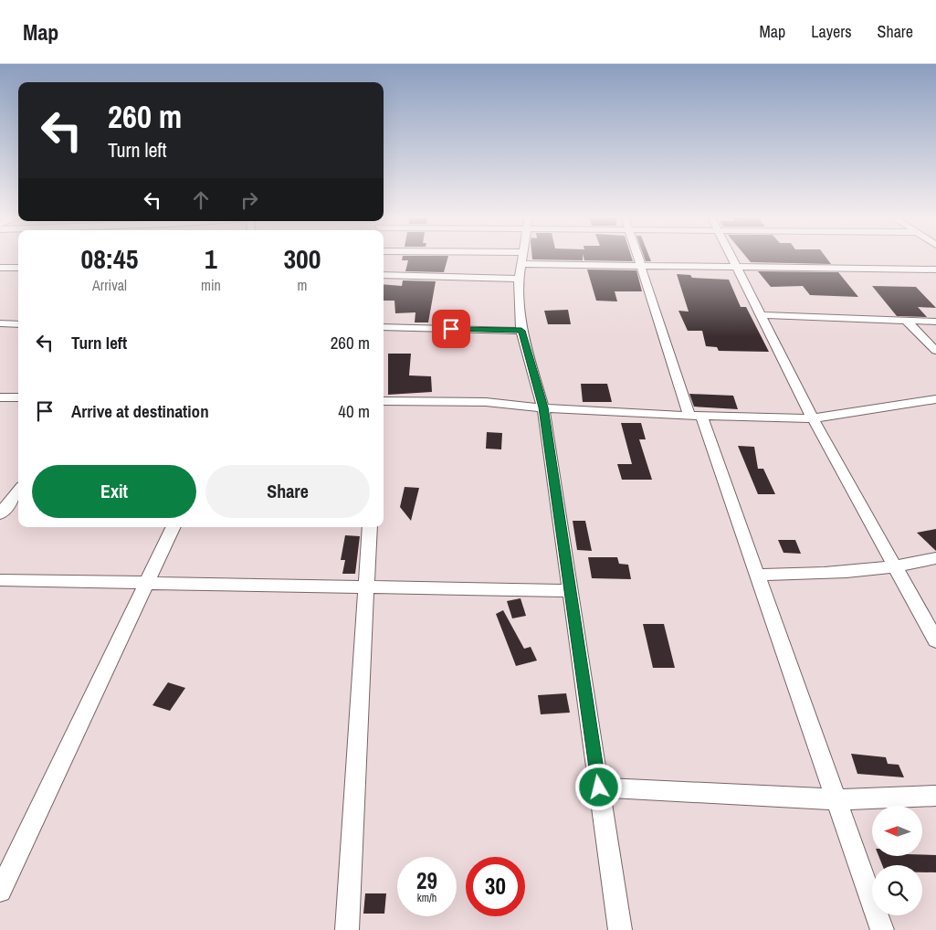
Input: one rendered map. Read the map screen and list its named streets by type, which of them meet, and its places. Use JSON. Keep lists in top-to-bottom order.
{
  "north": "left",
  "page": {
    "header": "Map",
    "nav": ["Map", "Layers", "Share"],
    "turn": ["260 m", "Turn left"],
    "eta": [
      "08:45",
      "Arrival",
      "1",
      "min",
      "300",
      "m"
    ],
    "list": [
      {
        "name": "Turn left",
        "value": "260 m"
      },
      {
        "name": "Arrive at destination",
        "value": "40 m"
      }
    ],
    "buttons": ["Exit", "Share"],
    "speed": "29 km/h",
    "limit": "30"
  }
}
